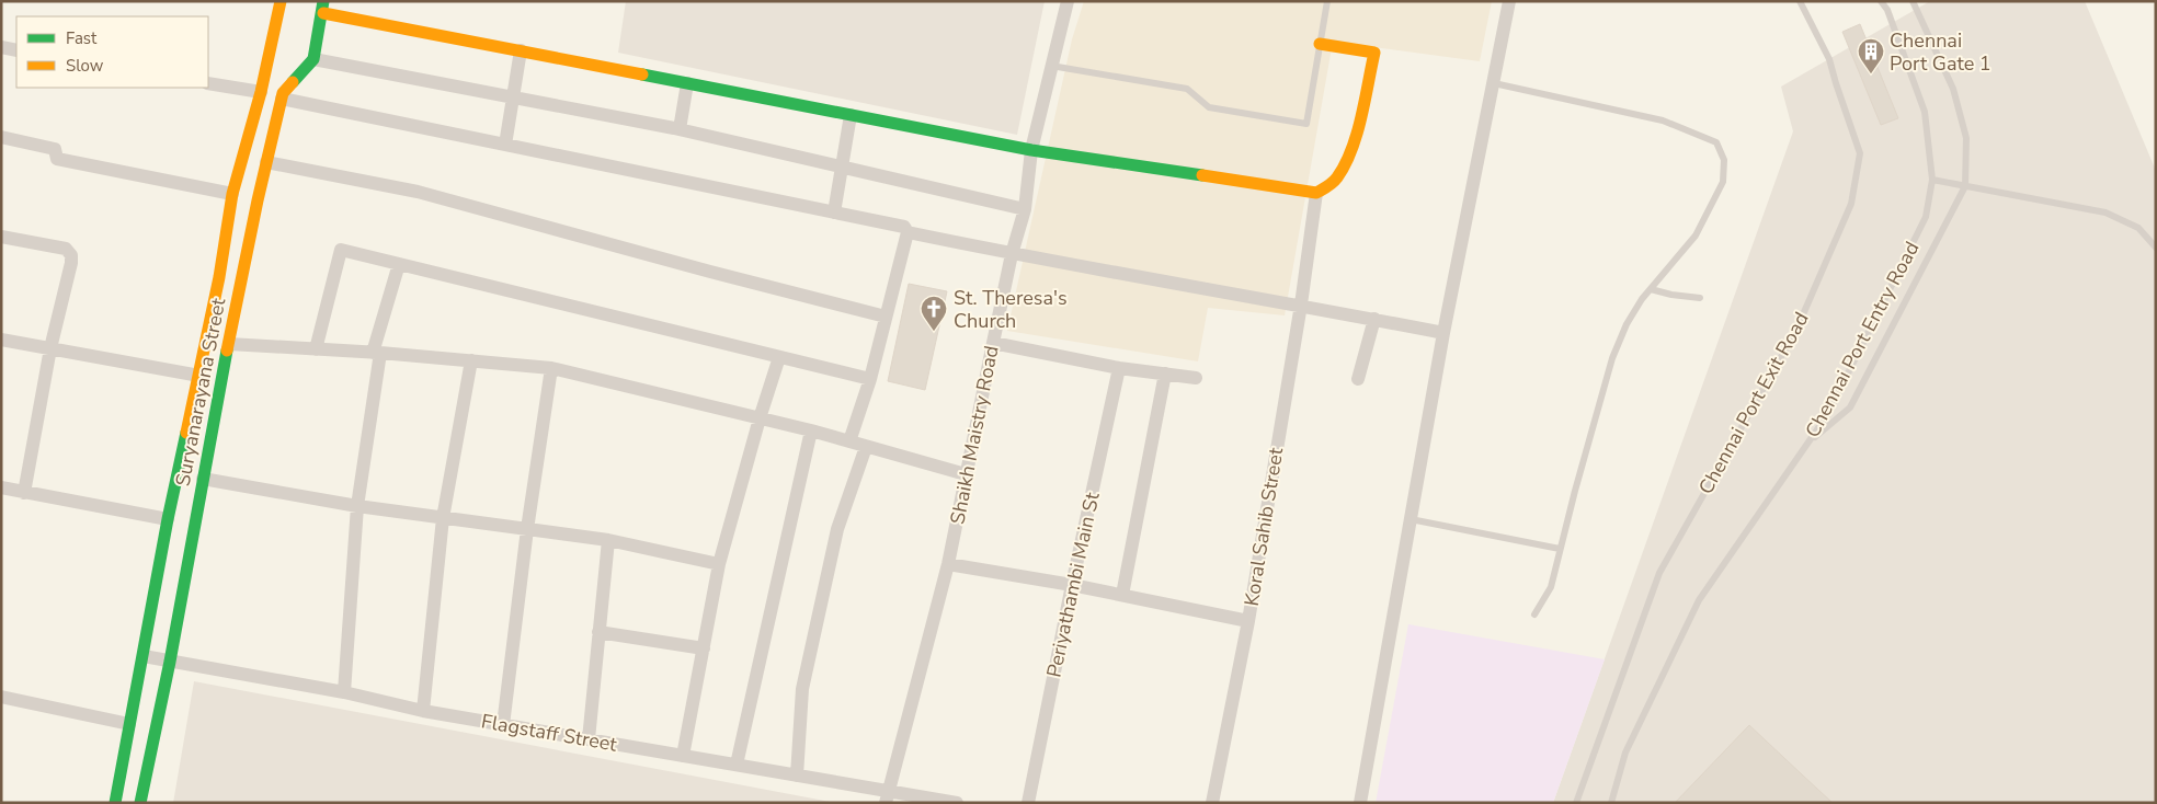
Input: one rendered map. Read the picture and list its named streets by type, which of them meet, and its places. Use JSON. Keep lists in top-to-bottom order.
{
  "streets": {
    "main road": ["Suryanarayana Street"],
    "street": [
      "Shaikh Maistry Road",
      "Koral Sahib Street",
      "Periyathambi Main St",
      "Flagstaff Street"
    ],
    "lane": ["Chennai Port Entry Road", "Chennai Port Exit Road"]
  },
  "crossings": [
    ["Suryanarayana Street", "Flagstaff Street"],
    ["Shaikh Maistry Road", "Flagstaff Street"]
  ],
  "places": {
    "building": ["Chennai Port Gate 1"],
    "church": ["St. Theresa's Church"]
  },
  "legend": ["Fast", "Slow"]
}
